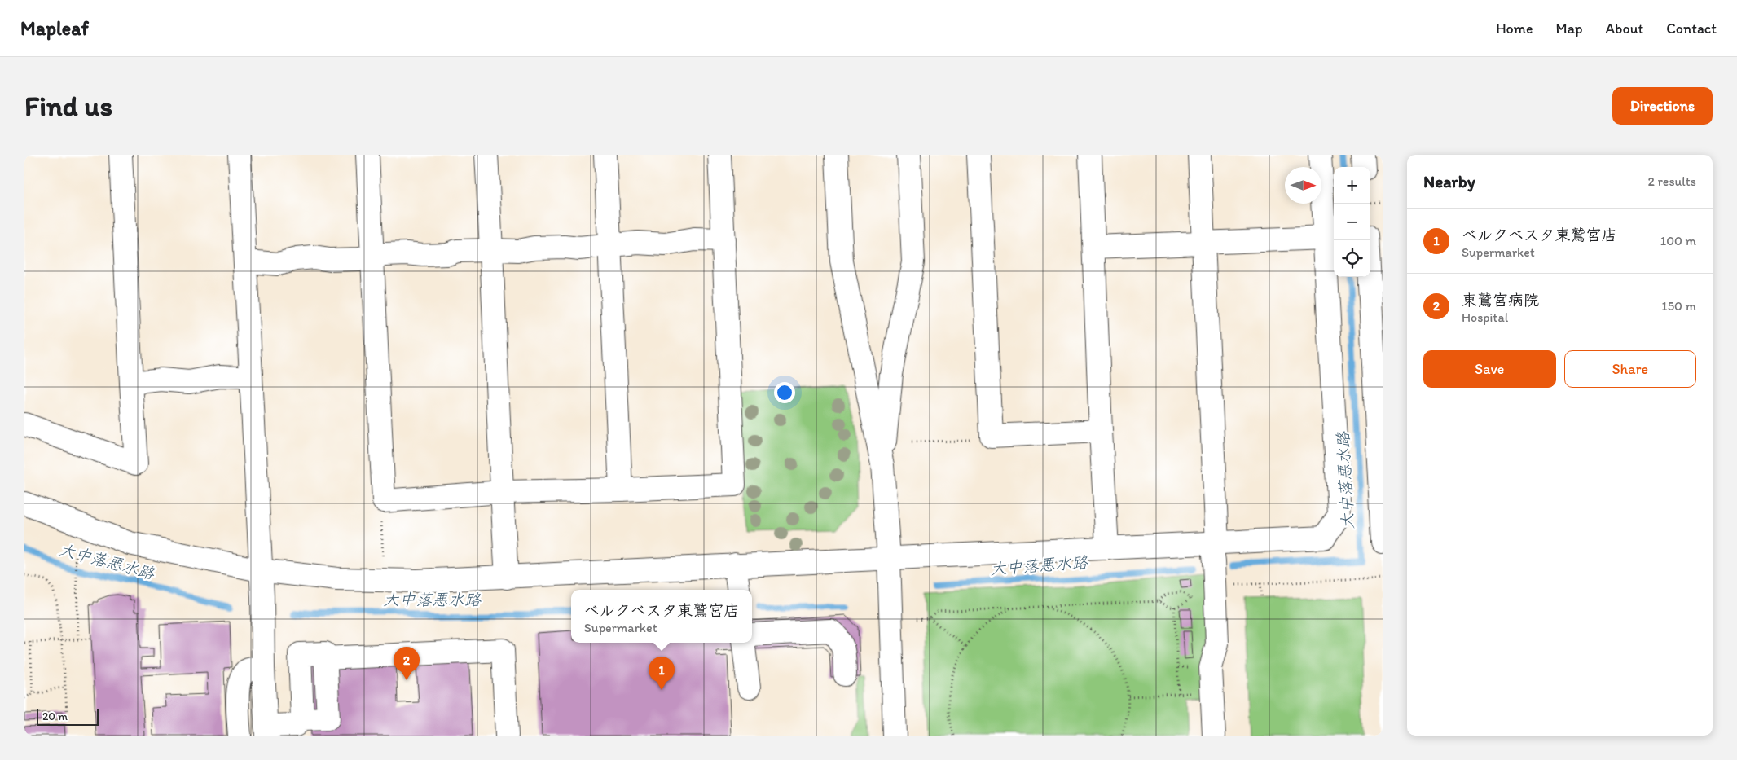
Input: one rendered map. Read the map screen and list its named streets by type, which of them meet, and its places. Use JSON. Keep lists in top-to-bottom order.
{
  "water": ["大中落悪水路"],
  "scale_bar": "20 m",
  "north": "right",
  "page": {
    "header": "Mapleaf",
    "nav": [
      "Home",
      "Map",
      "About",
      "Contact"
    ],
    "buttons": [
      "Directions",
      ["Save", "Share"]
    ],
    "title": "Find us",
    "heading": ["Nearby", "2 results"],
    "map_buttons": ["+", "−"],
    "list": [
      {
        "mark": "1",
        "name": "ベルクベスタ東鷲宮店",
        "note": "Supermarket",
        "value": "100 m"
      },
      {
        "mark": "2",
        "name": "東鷲宮病院",
        "note": "Hospital",
        "value": "150 m"
      }
    ],
    "popup": ["ベルクベスタ東鷲宮店", "Supermarket"],
    "pins": ["2", "1"],
    "scale": "20 m"
  }
}
